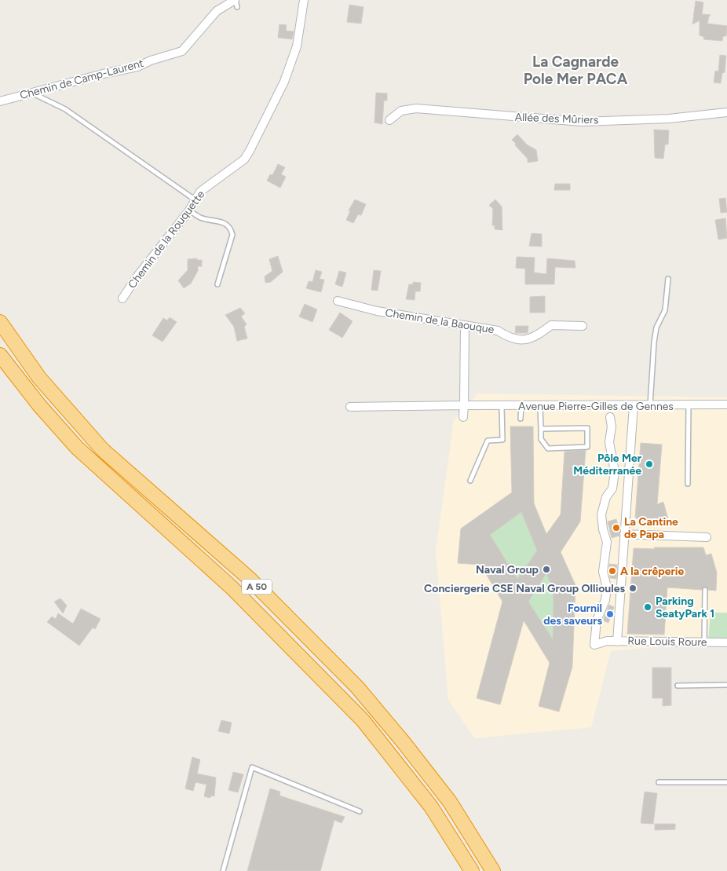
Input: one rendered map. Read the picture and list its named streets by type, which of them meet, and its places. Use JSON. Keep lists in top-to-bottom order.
{
  "streets": {
    "highway": ["A 50"],
    "street": [
      "Chemin de Camp-Laurent",
      "Allée des Mûriers",
      "Chemin de la Rouquette",
      "Chemin de la Baouque",
      "Avenue Pierre-Gilles de Gennes",
      "Rue Louis Roure"
    ]
  },
  "districts": ["La Cagnarde Pole Mer PACA"],
  "places": [
    "Pôle Mer Méditerranée",
    "La Cantine de Papa",
    "Naval Group",
    "A la crêperie",
    "Conciergerie CSE Naval Group Ollioules",
    "Parking SeatyPark 1",
    "Fournil des saveurs"
  ]
}
